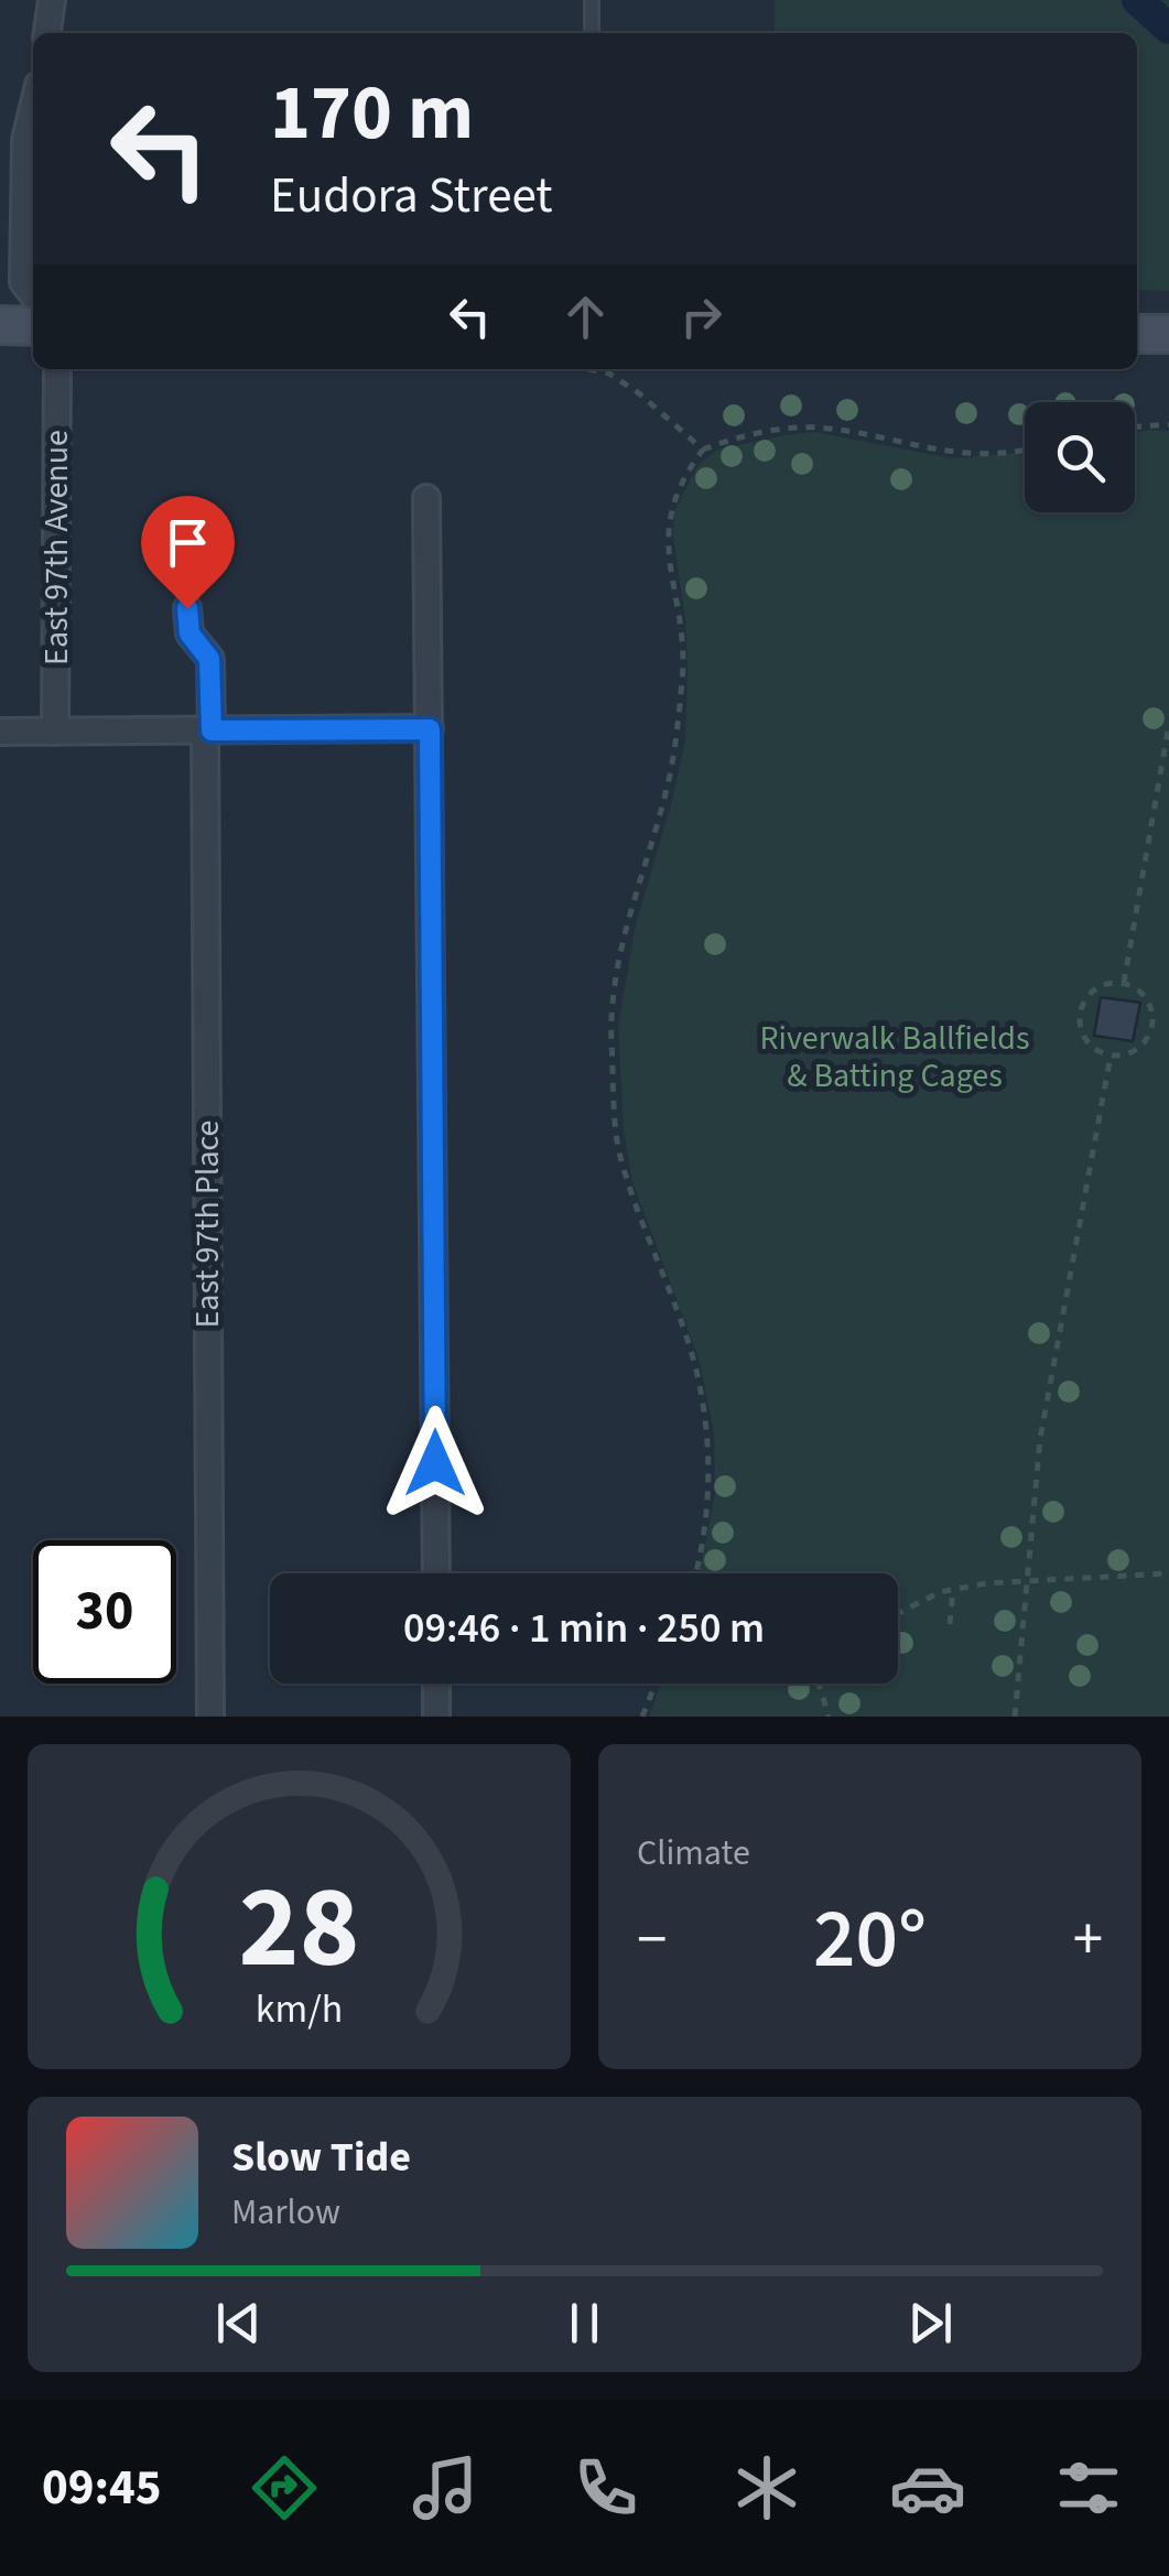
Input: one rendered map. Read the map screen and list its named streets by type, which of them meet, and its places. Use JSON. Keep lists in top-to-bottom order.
{
  "streets": {
    "street": ["East 97th Avenue", "East 97th Place"]
  },
  "parks": ["Riverwalk Ballfields & Batting Cages"],
  "page": {
    "turn": ["170 m", "Eudora Street"],
    "limit": "30",
    "trip": "09:46 · 1 min · 250 m",
    "tile": "Climate",
    "heat": ["−", "20°", "+"],
    "song": ["Slow Tide", "Marlow"],
    "tabs": "09:45",
    "gauge": ["28", "km/h"]
  }
}
